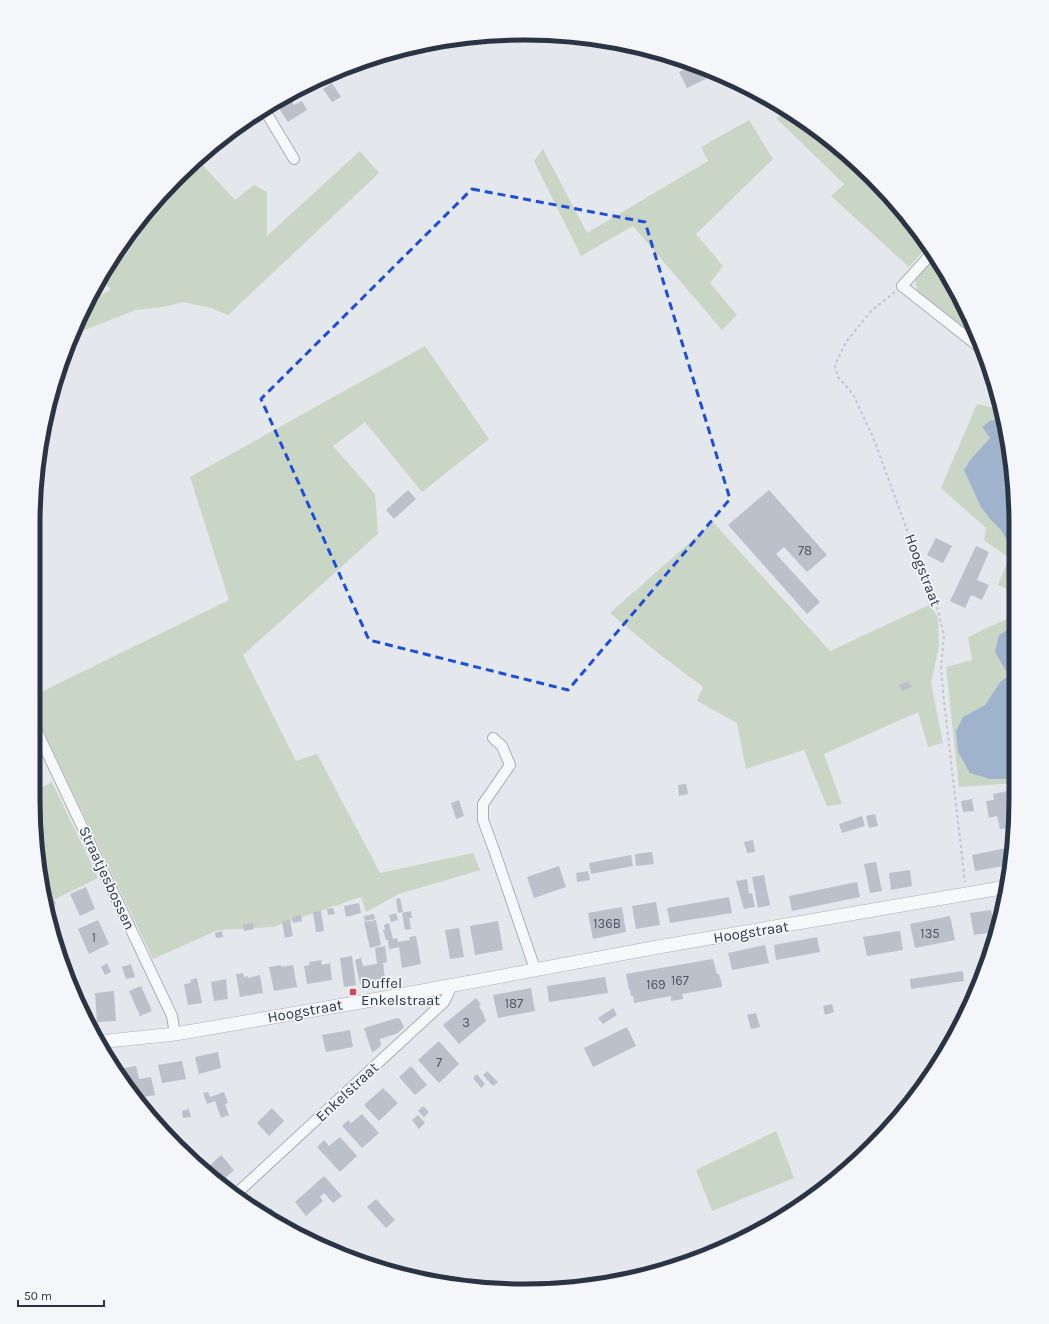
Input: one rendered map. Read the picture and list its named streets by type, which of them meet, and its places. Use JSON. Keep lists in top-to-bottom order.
{
  "streets": {
    "street": ["Hoogstraat", "Straatjesbossen", "Enkelstraat"]
  },
  "crossings": [
    ["Hoogstraat", "Straatjesbossen"],
    ["Hoogstraat", "Enkelstraat"]
  ],
  "places": {
    "transit": ["Duffel Enkelstraat"]
  },
  "house_numbers": [
    "78",
    "136B",
    "135",
    "1",
    "167",
    "169",
    "187",
    "3",
    "7"
  ],
  "scale_bar": "50 m"
}
